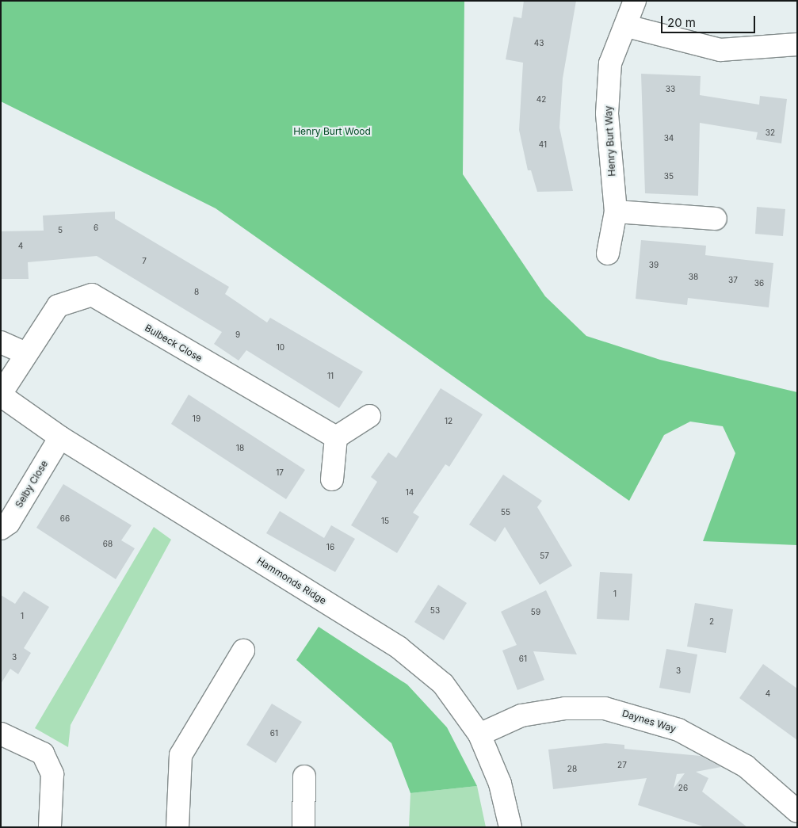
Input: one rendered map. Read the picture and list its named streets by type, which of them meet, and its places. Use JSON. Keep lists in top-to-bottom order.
{
  "streets": {
    "street": [
      "Henry Burt Way",
      "Bulbeck Close",
      "Selby Close",
      "Hammonds Ridge",
      "Daynes Way"
    ]
  },
  "crossings": [
    ["Bulbeck Close", "Hammonds Ridge"],
    ["Selby Close", "Hammonds Ridge"],
    ["Hammonds Ridge", "Daynes Way"]
  ],
  "parks": ["Henry Burt Wood"],
  "house_numbers": [
    "43",
    "33",
    "42",
    "32",
    "34",
    "41",
    "35",
    "6",
    "5",
    "4",
    "7",
    "39",
    "38",
    "37",
    "36",
    "8",
    "9",
    "10",
    "11",
    "19",
    "12",
    "18",
    "17",
    "14",
    "55",
    "66",
    "15",
    "68",
    "16",
    "57",
    "1",
    "53",
    "59",
    "1",
    "2",
    "3",
    "61",
    "3",
    "4",
    "61",
    "27",
    "28",
    "26"
  ],
  "scale_bar": "20 m"
}
